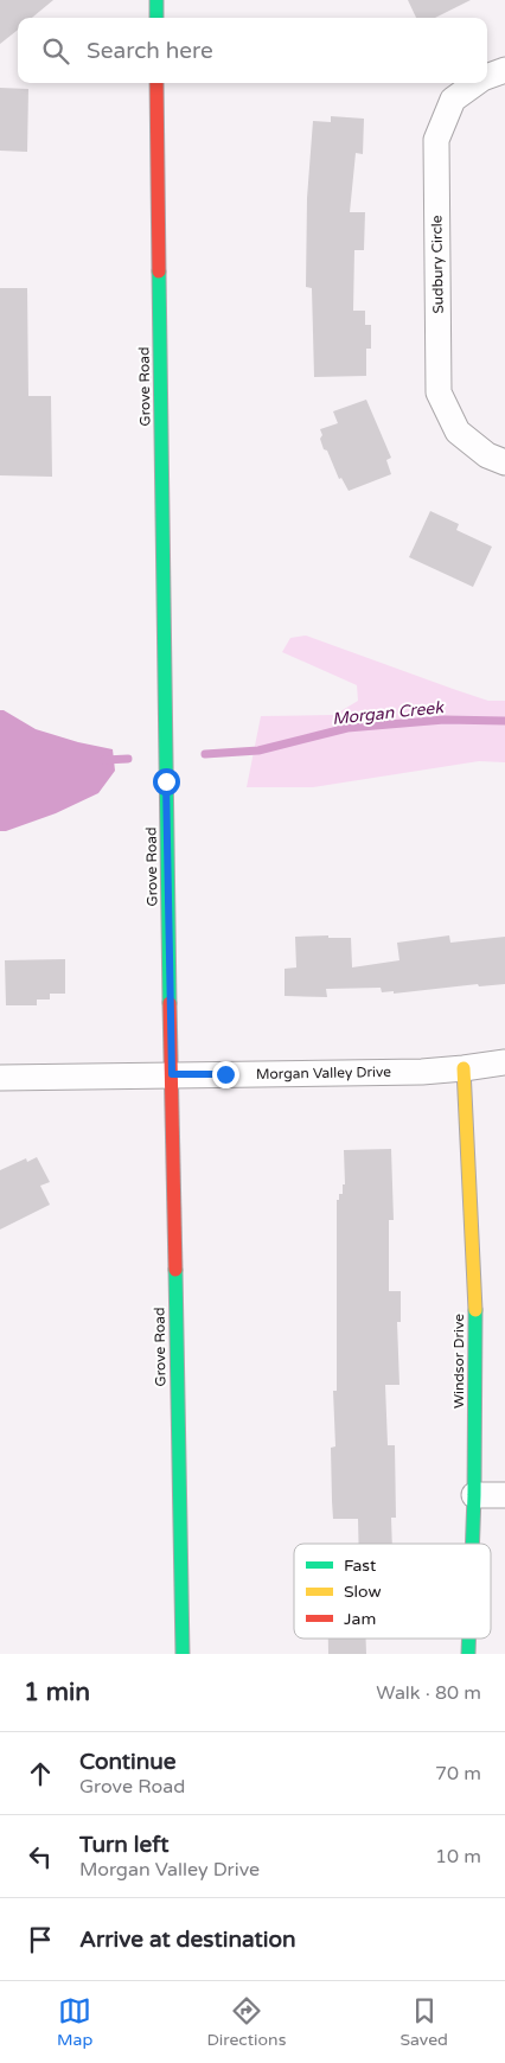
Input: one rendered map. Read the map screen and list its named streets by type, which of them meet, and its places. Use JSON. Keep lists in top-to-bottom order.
{
  "streets": {
    "street": [
      "Sudbury Circle",
      "Grove Road",
      "Morgan Valley Drive",
      "Windsor Drive"
    ]
  },
  "crossings": [
    ["Grove Road", "Morgan Valley Drive"],
    ["Morgan Valley Drive", "Windsor Drive"]
  ],
  "water": ["Morgan Creek"],
  "legend": ["Fast", "Slow", "Jam"],
  "page": {
    "search": "Search here",
    "heading": ["1 min", "Walk · 80 m"],
    "list": [
      ["Continue", "Grove Road", "70 m"],
      ["Turn left", "Morgan Valley Drive", "10 m"],
      "Arrive at destination"
    ],
    "nav": ["Map", "Directions", "Saved"]
  }
}
